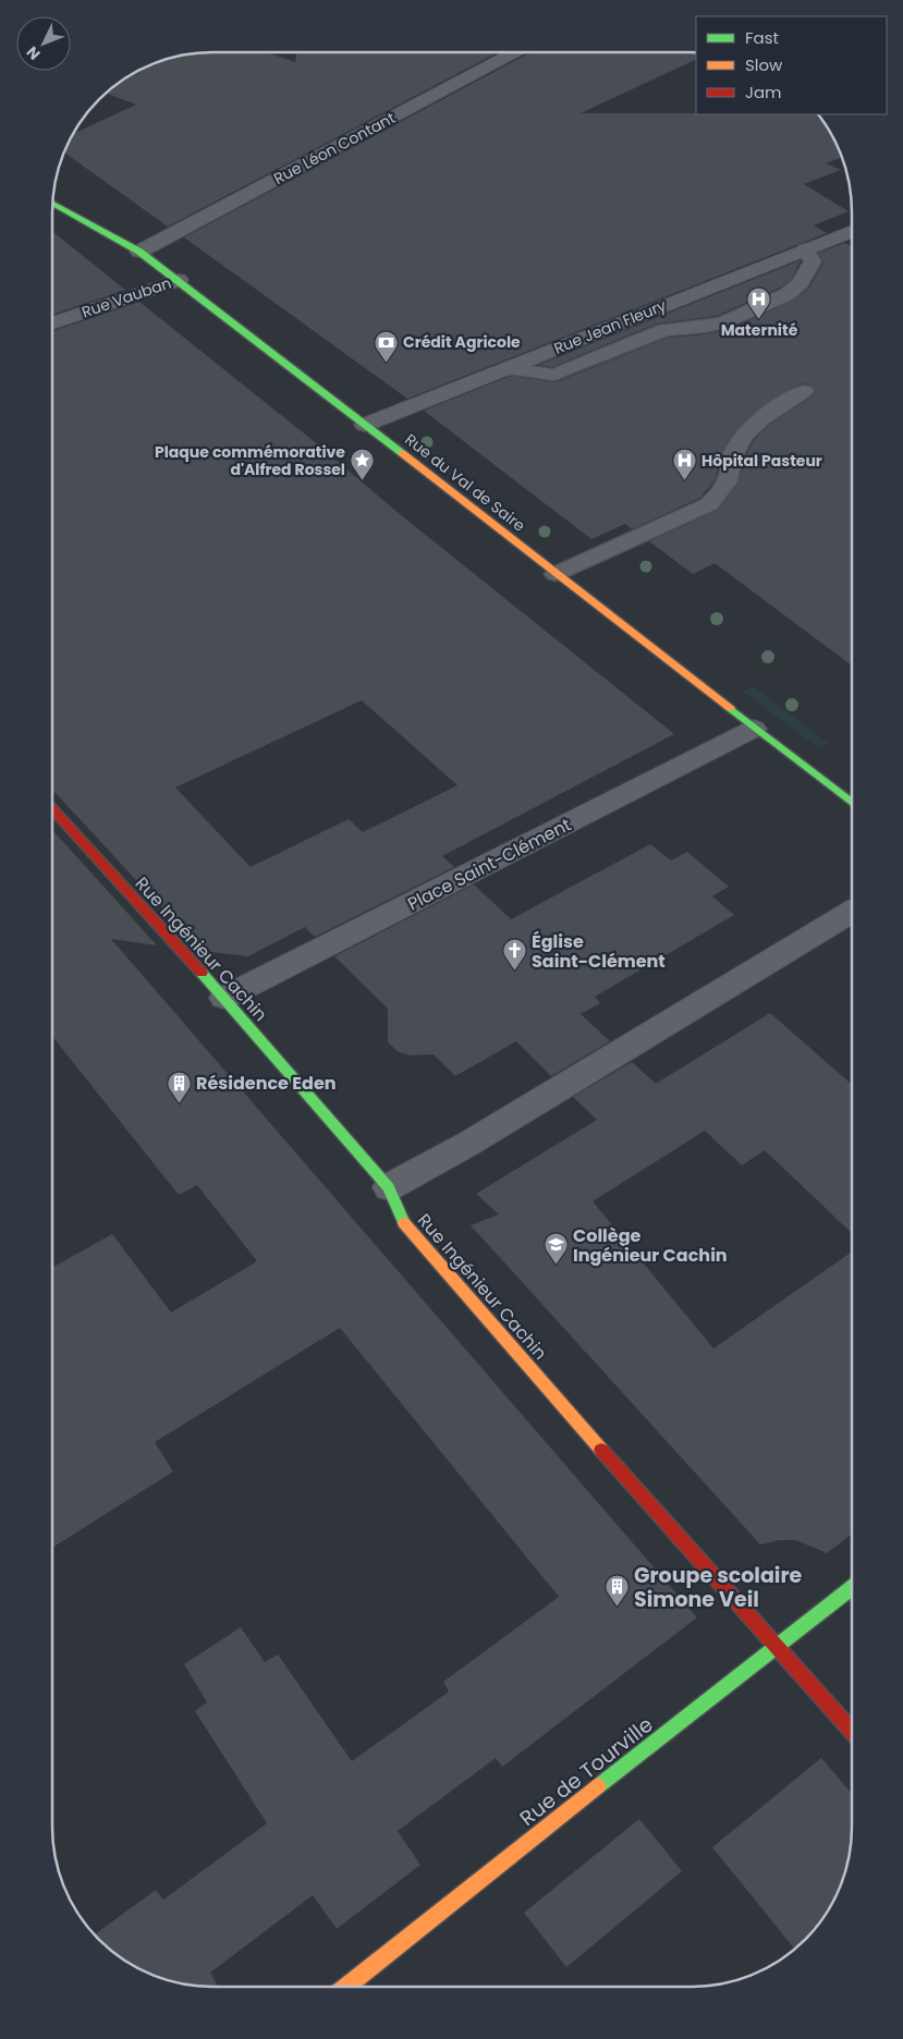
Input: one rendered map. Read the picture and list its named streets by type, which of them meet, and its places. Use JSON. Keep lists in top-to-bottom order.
{
  "streets": {
    "main road": ["Rue du Val de Saire", "Rue Ingénieur Cachin", "Rue de Tourville"],
    "street": [
      "Rue Léon Contant",
      "Rue Vauban",
      "Rue Jean Fleury",
      "Place Saint-Clément"
    ]
  },
  "crossings": [
    ["Rue Léon Contant", "Rue du Val de Saire"],
    ["Rue Vauban", "Rue du Val de Saire"],
    ["Rue Jean Fleury", "Rue du Val de Saire"],
    ["Rue du Val de Saire", "Place Saint-Clément"],
    ["Place Saint-Clément", "Rue Ingénieur Cachin"],
    ["Rue Ingénieur Cachin", "Rue de Tourville"]
  ],
  "places": {
    "hospital": ["Maternité", "Hôpital Pasteur"],
    "bank": ["Crédit Agricole"],
    "place": ["Plaque commémorative d'Alfred Rossel"],
    "church": ["Église Saint-Clément"],
    "building": ["Résidence Eden", "Groupe scolaire Simone Veil"],
    "school or university": ["Collège Ingénieur Cachin"]
  },
  "legend": ["Fast", "Slow", "Jam"],
  "north": "bottom left"
}
